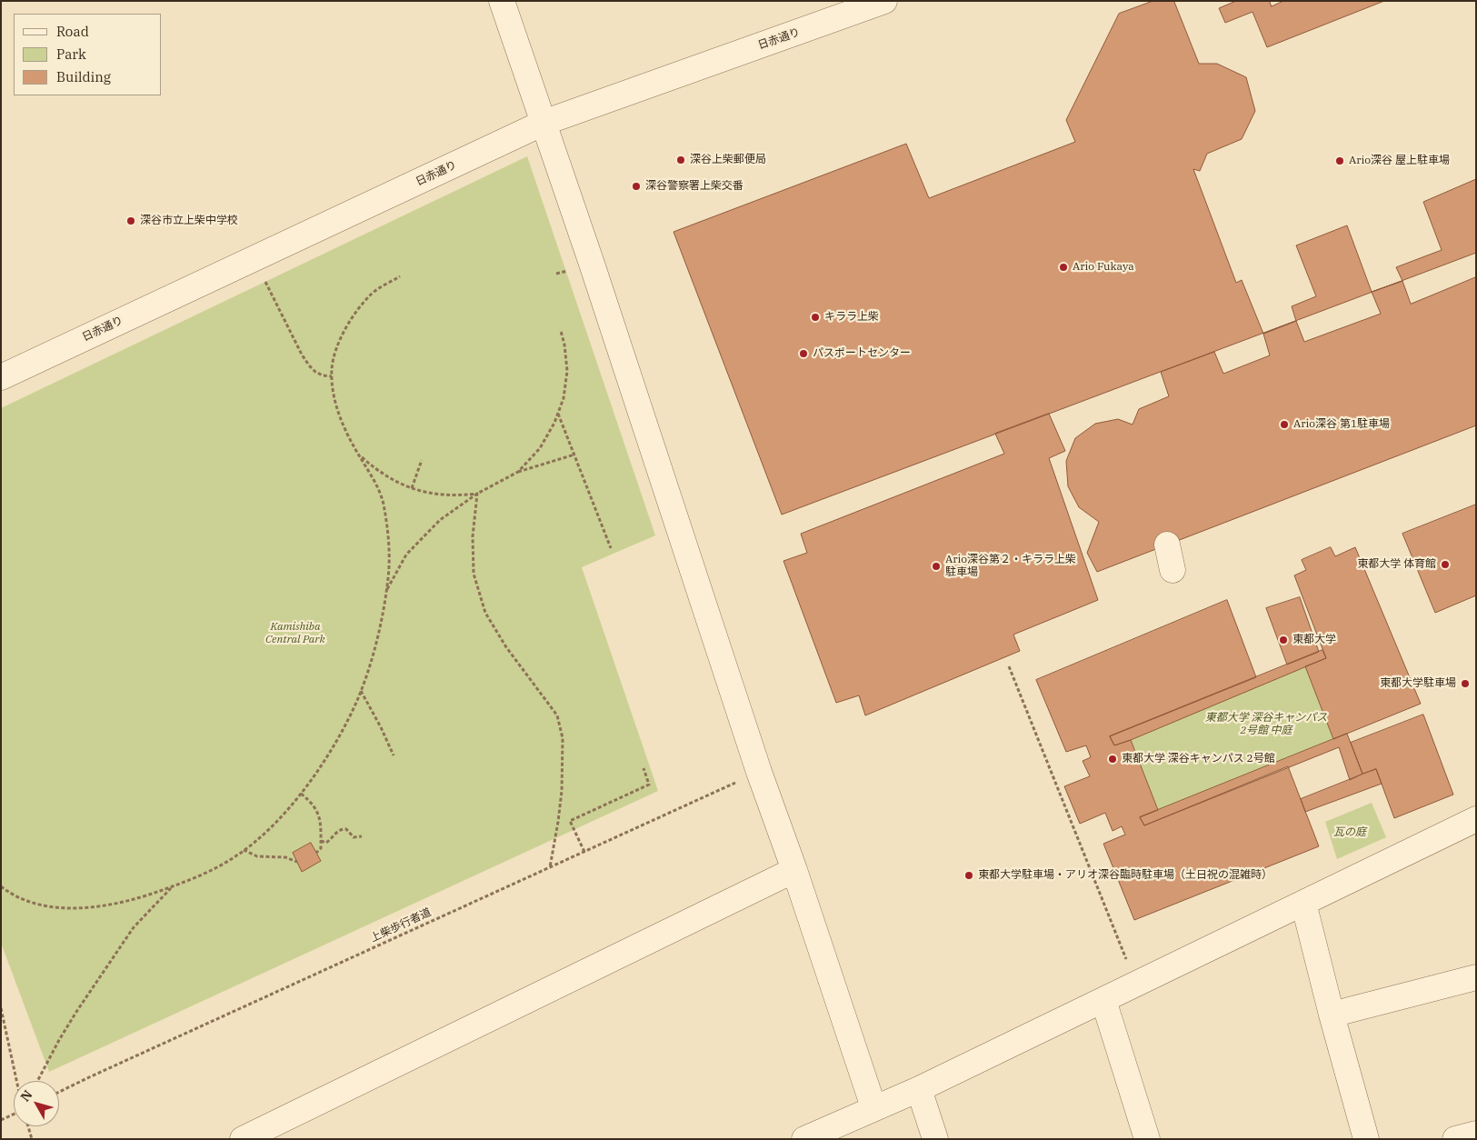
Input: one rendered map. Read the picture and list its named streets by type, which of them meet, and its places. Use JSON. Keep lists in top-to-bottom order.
{
  "streets": {
    "street": ["日赤通り"],
    "path": ["上柴歩行者道"]
  },
  "parks": ["Kamishiba Central Park", "東都大学 深谷キャンパス 2号館 中庭", "瓦の庭"],
  "places": [
    "深谷上柴郵便局",
    "Ario深谷 屋上駐車場",
    "深谷警察署上柴交番",
    "深谷市立上柴中学校",
    "Ario Fukaya",
    "キララ上柴",
    "パスポートセンター",
    "Ario深谷 第1駐車場",
    "東都大学 体育館",
    "Ario深谷第２・キララ上柴 駐車場",
    "東都大学",
    "東都大学駐車場",
    "東都大学 深谷キャンパス 2号館",
    "東都大学駐車場・アリオ深谷臨時駐車場（土日祝の混雑時）"
  ],
  "legend": ["Road", "Park", "Building"],
  "north": "top left"
}
